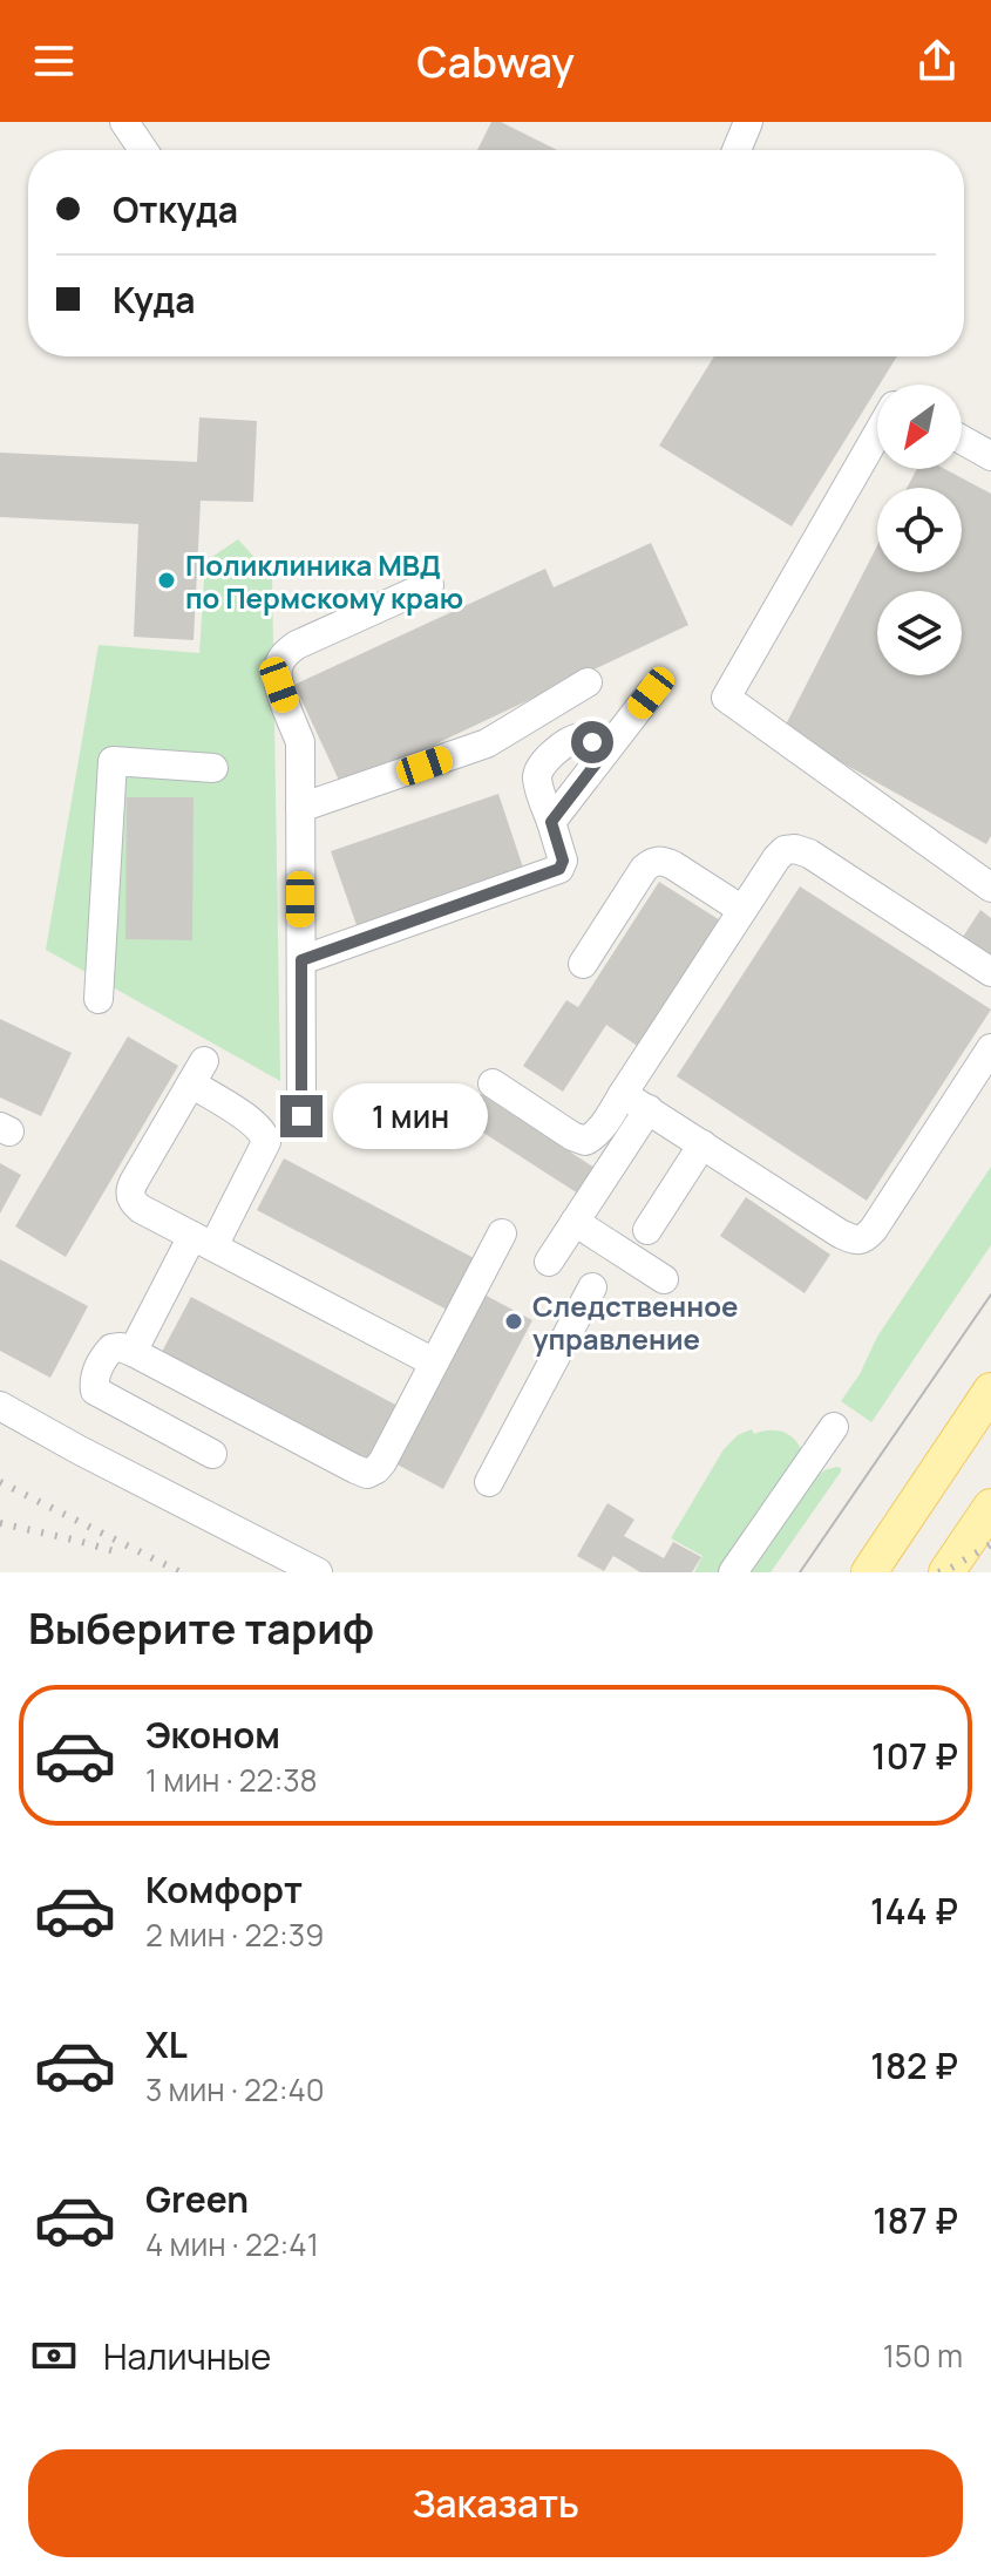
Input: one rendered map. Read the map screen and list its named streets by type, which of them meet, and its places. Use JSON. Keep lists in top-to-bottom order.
{
  "places": ["Поликлиника МВД по Пермскому краю", "Следственное управление"],
  "north": "bottom left",
  "page": {
    "header": "Cabway",
    "banner": ["Откуда", "Куда"],
    "bubble": "1 мин",
    "heading": "Выберите тариф",
    "list": [
      {
        "name": "Эконом",
        "note": "1 мин · 22:38",
        "value": "107 ₽"
      },
      {
        "name": "Комфорт",
        "note": "2 мин · 22:39",
        "value": "144 ₽"
      },
      {
        "name": "XL",
        "note": "3 мин · 22:40",
        "value": "182 ₽"
      },
      {
        "name": "Green",
        "note": "4 мин · 22:41",
        "value": "187 ₽"
      }
    ],
    "pay": ["Наличные", "150 m"],
    "buttons": "Заказать"
  }
}
